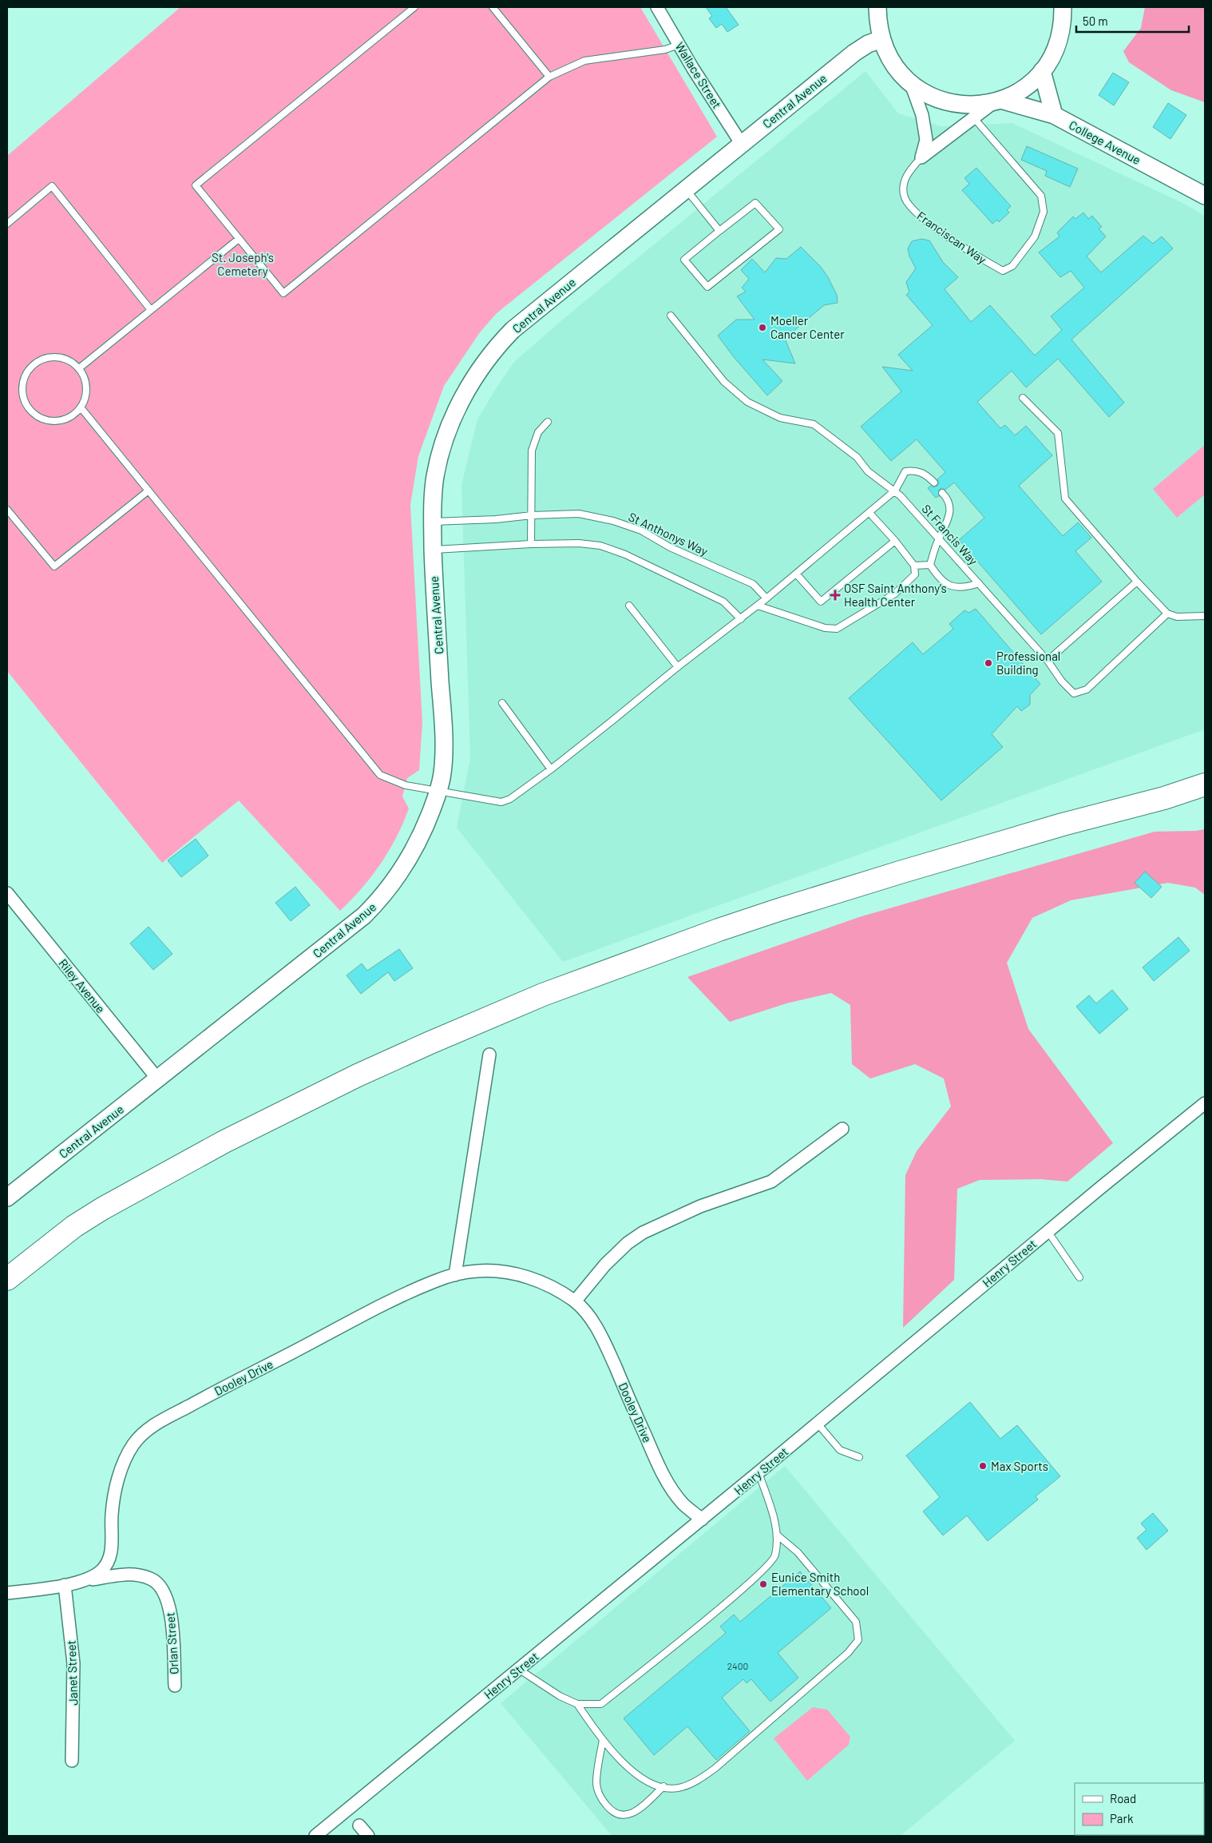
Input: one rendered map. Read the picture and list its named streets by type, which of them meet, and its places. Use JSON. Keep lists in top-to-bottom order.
{
  "streets": {
    "street": [
      "Wallace Street",
      "Central Avenue",
      "College Avenue",
      "Franciscan Way",
      "Riley Avenue",
      "Henry Street",
      "Dooley Drive",
      "Orlan Street",
      "Janet Street"
    ],
    "lane": ["St Anthonys Way", "St Francis Way"]
  },
  "crossings": [
    ["Wallace Street", "Central Avenue"],
    ["Central Avenue", "St Anthonys Way"],
    ["Central Avenue", "Riley Avenue"],
    ["College Avenue", "Franciscan Way"],
    ["Henry Street", "Dooley Drive"],
    ["Dooley Drive", "Orlan Street"],
    ["Dooley Drive", "Janet Street"]
  ],
  "parks": ["St. Joseph's Cemetery"],
  "places": {
    "other": [
      "Moeller Cancer Center",
      "Professional Building",
      "Max Sports",
      "Eunice Smith Elementary School"
    ],
    "health": ["OSF Saint Anthony's Health Center"]
  },
  "house_numbers": ["2400"],
  "legend": ["Road", "Park"],
  "scale_bar": "50 m"
}
